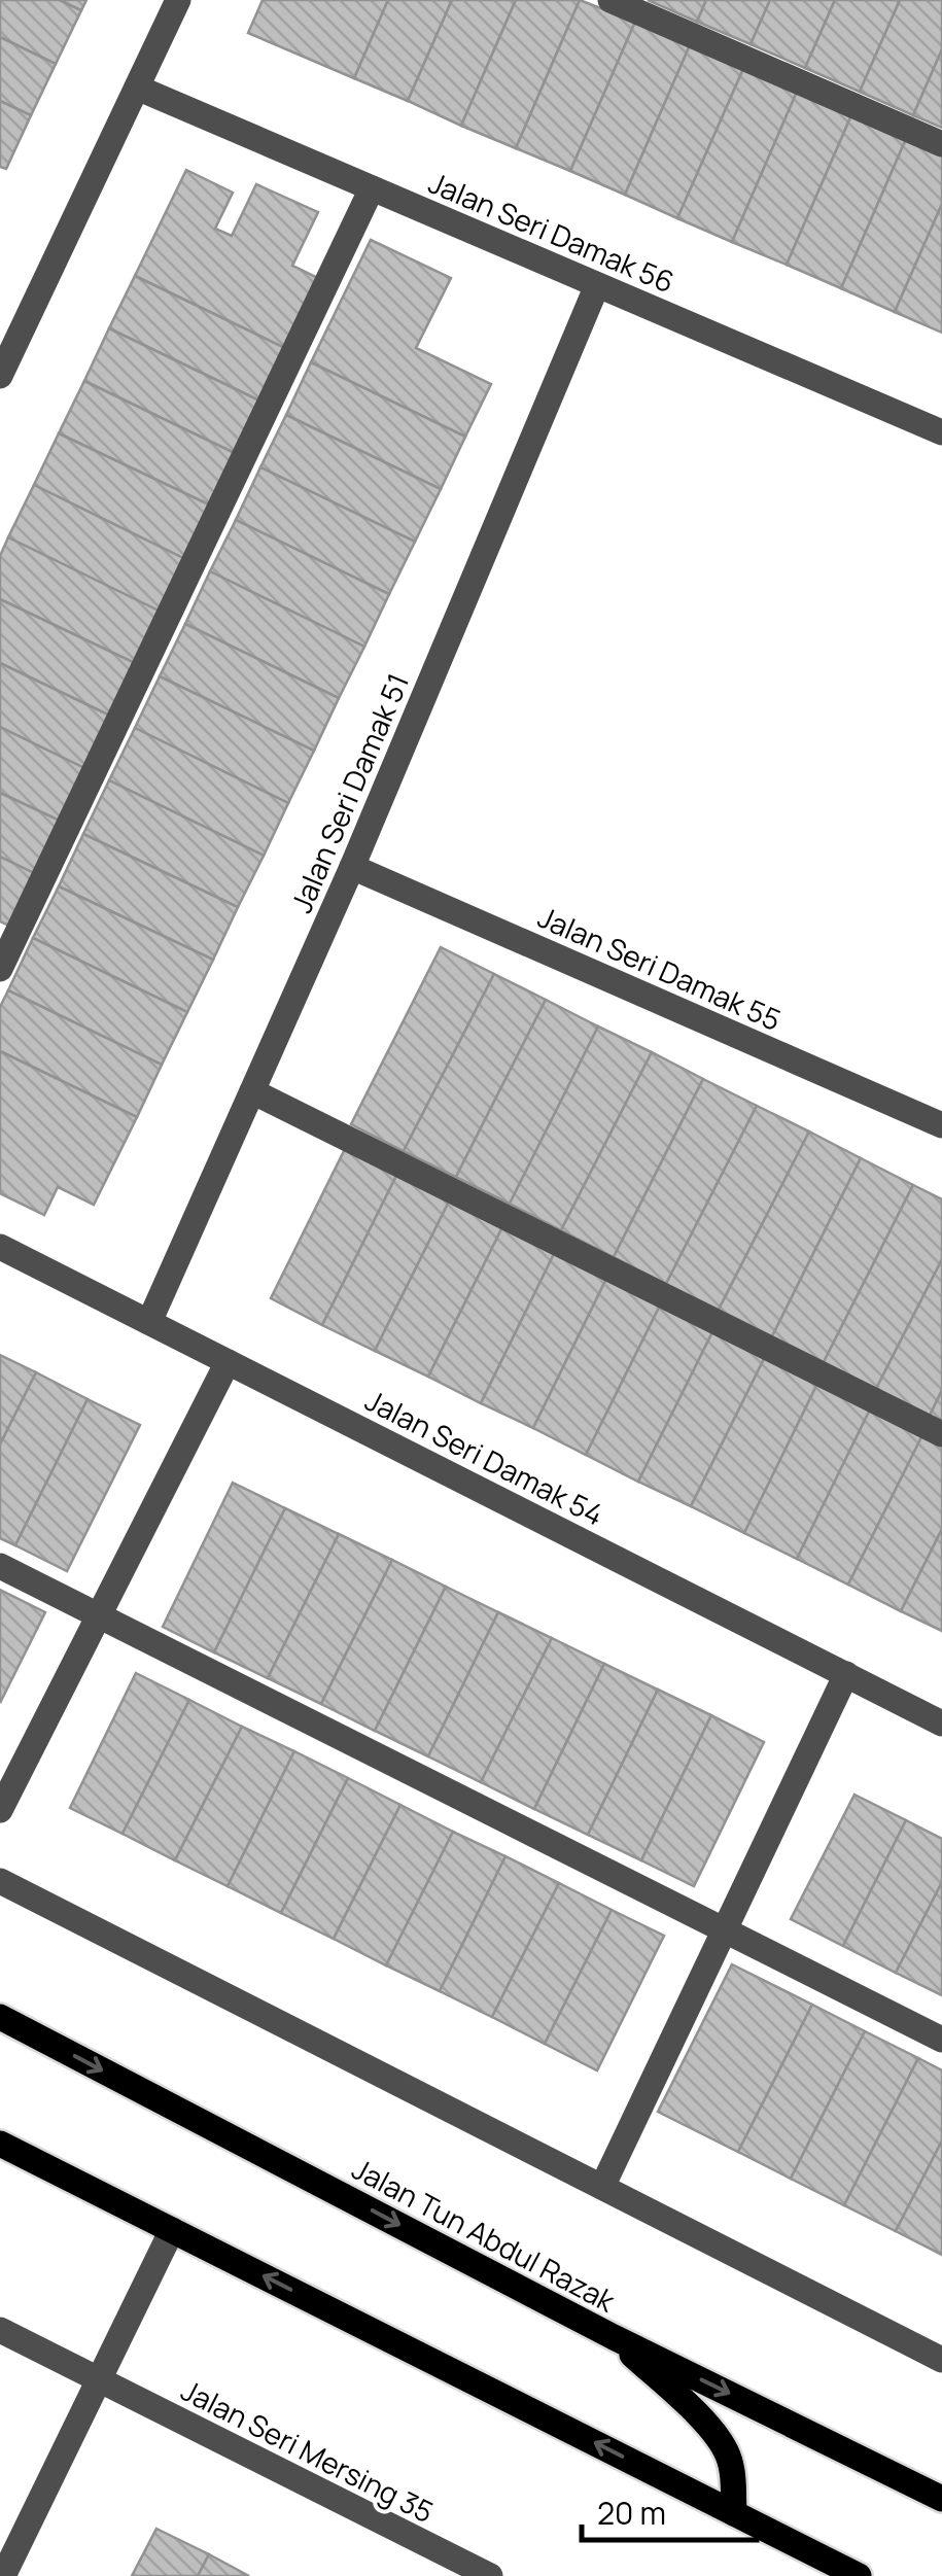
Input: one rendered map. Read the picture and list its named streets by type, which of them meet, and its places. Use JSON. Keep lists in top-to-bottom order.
{
  "streets": {
    "main road": ["Jalan Tun Abdul Razak"],
    "street": [
      "Jalan Seri Damak 56",
      "Jalan Seri Damak 51",
      "Jalan Seri Damak 55",
      "Jalan Seri Damak 54",
      "Jalan Seri Mersing 35"
    ]
  },
  "crossings": [
    ["Jalan Seri Damak 56", "Jalan Seri Damak 51"],
    ["Jalan Seri Damak 51", "Jalan Seri Damak 55"],
    ["Jalan Seri Damak 51", "Jalan Seri Damak 54"]
  ],
  "scale_bar": "20 m"
}
